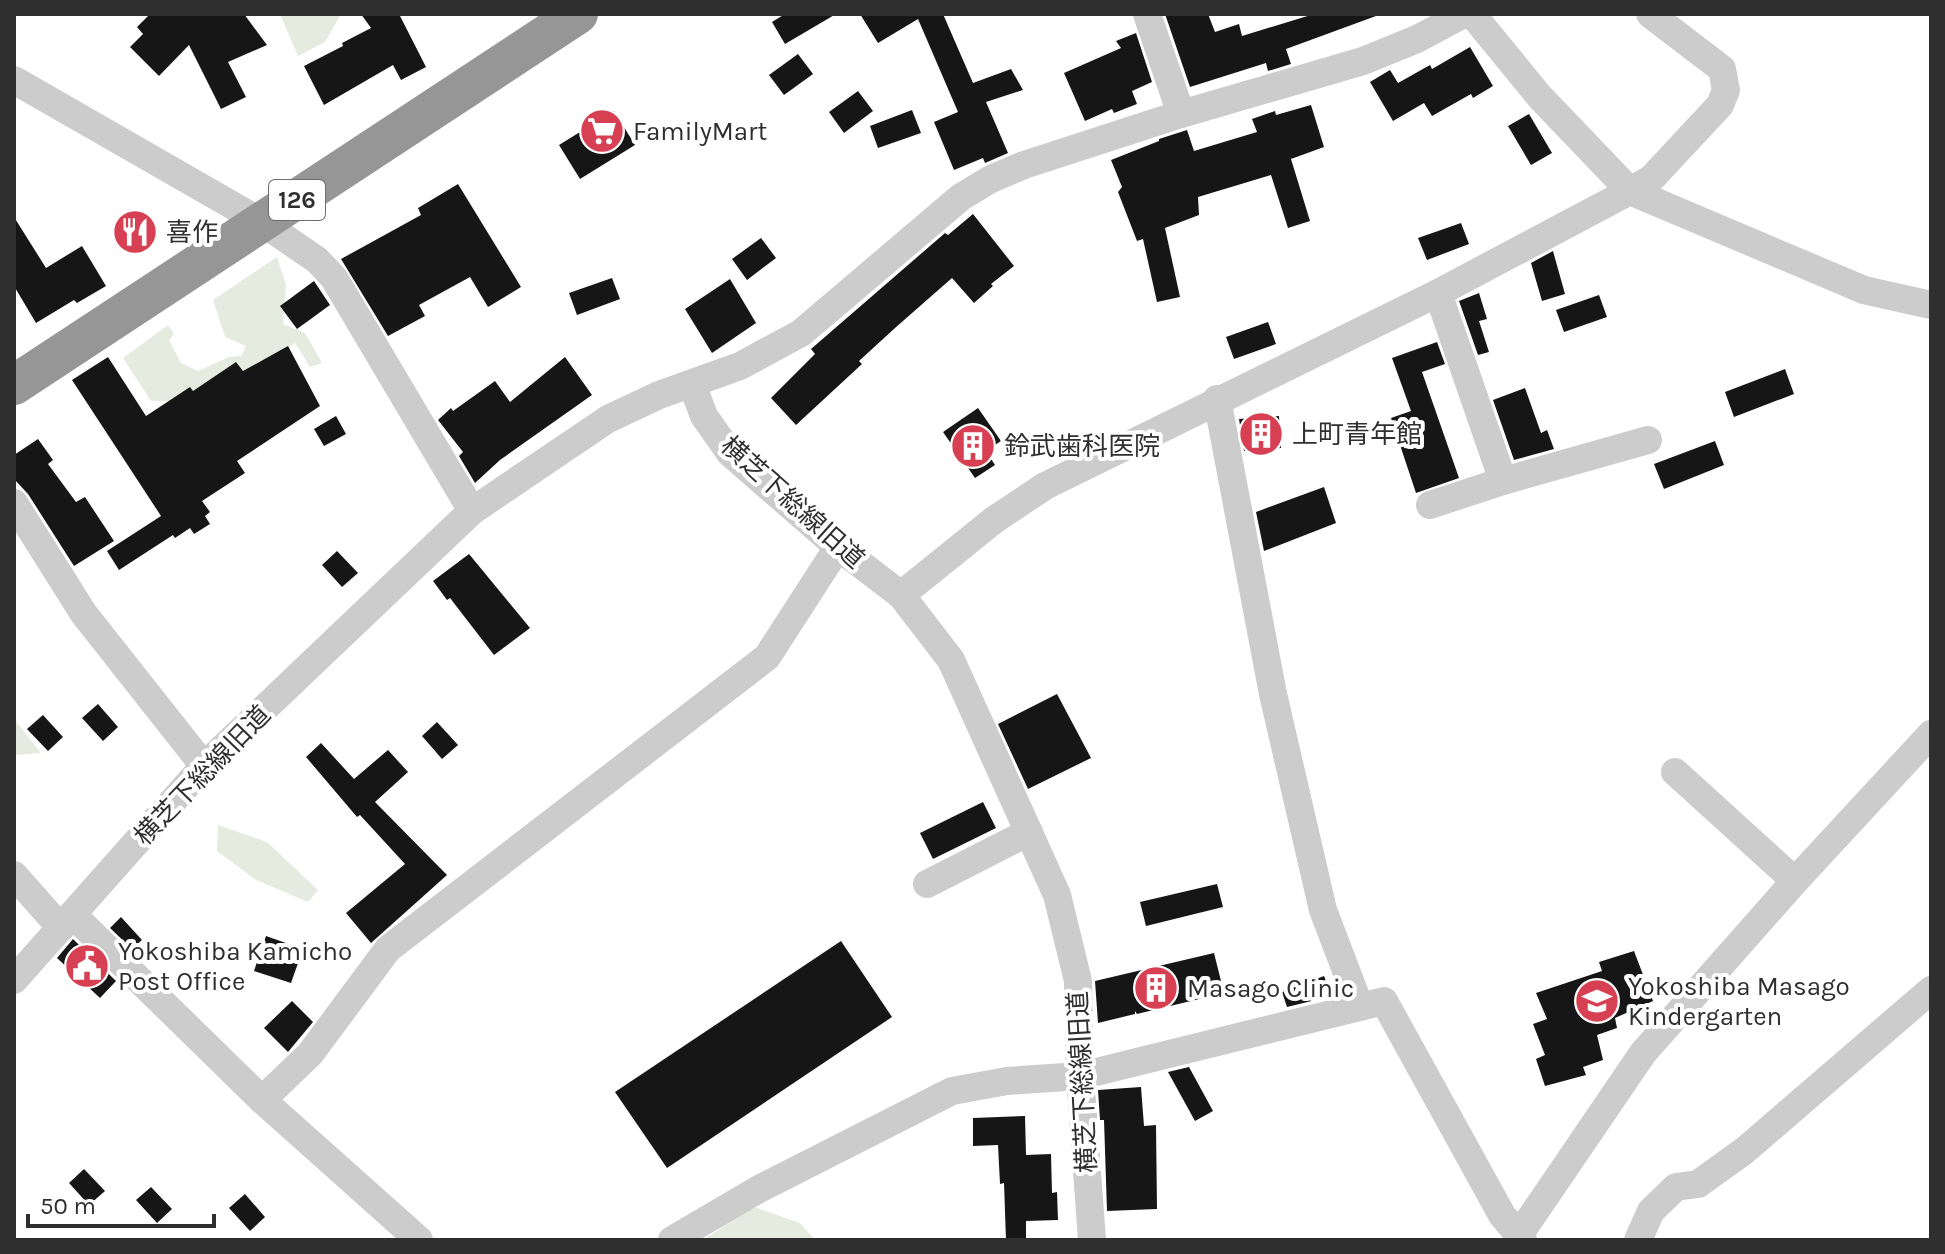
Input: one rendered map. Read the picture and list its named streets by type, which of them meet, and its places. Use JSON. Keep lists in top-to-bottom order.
{
  "streets": {
    "highway": ["126"],
    "street": ["横芝下総線旧道"]
  },
  "places": {
    "supermarket": ["FamilyMart"],
    "restaurant": ["喜作"],
    "building": ["上町青年館", "鈴武歯科医院", "Masago Clinic"],
    "public building": ["Yokoshiba Kamicho Post Office"],
    "school or university": ["Yokoshiba Masago Kindergarten"]
  },
  "scale_bar": "50 m"
}
